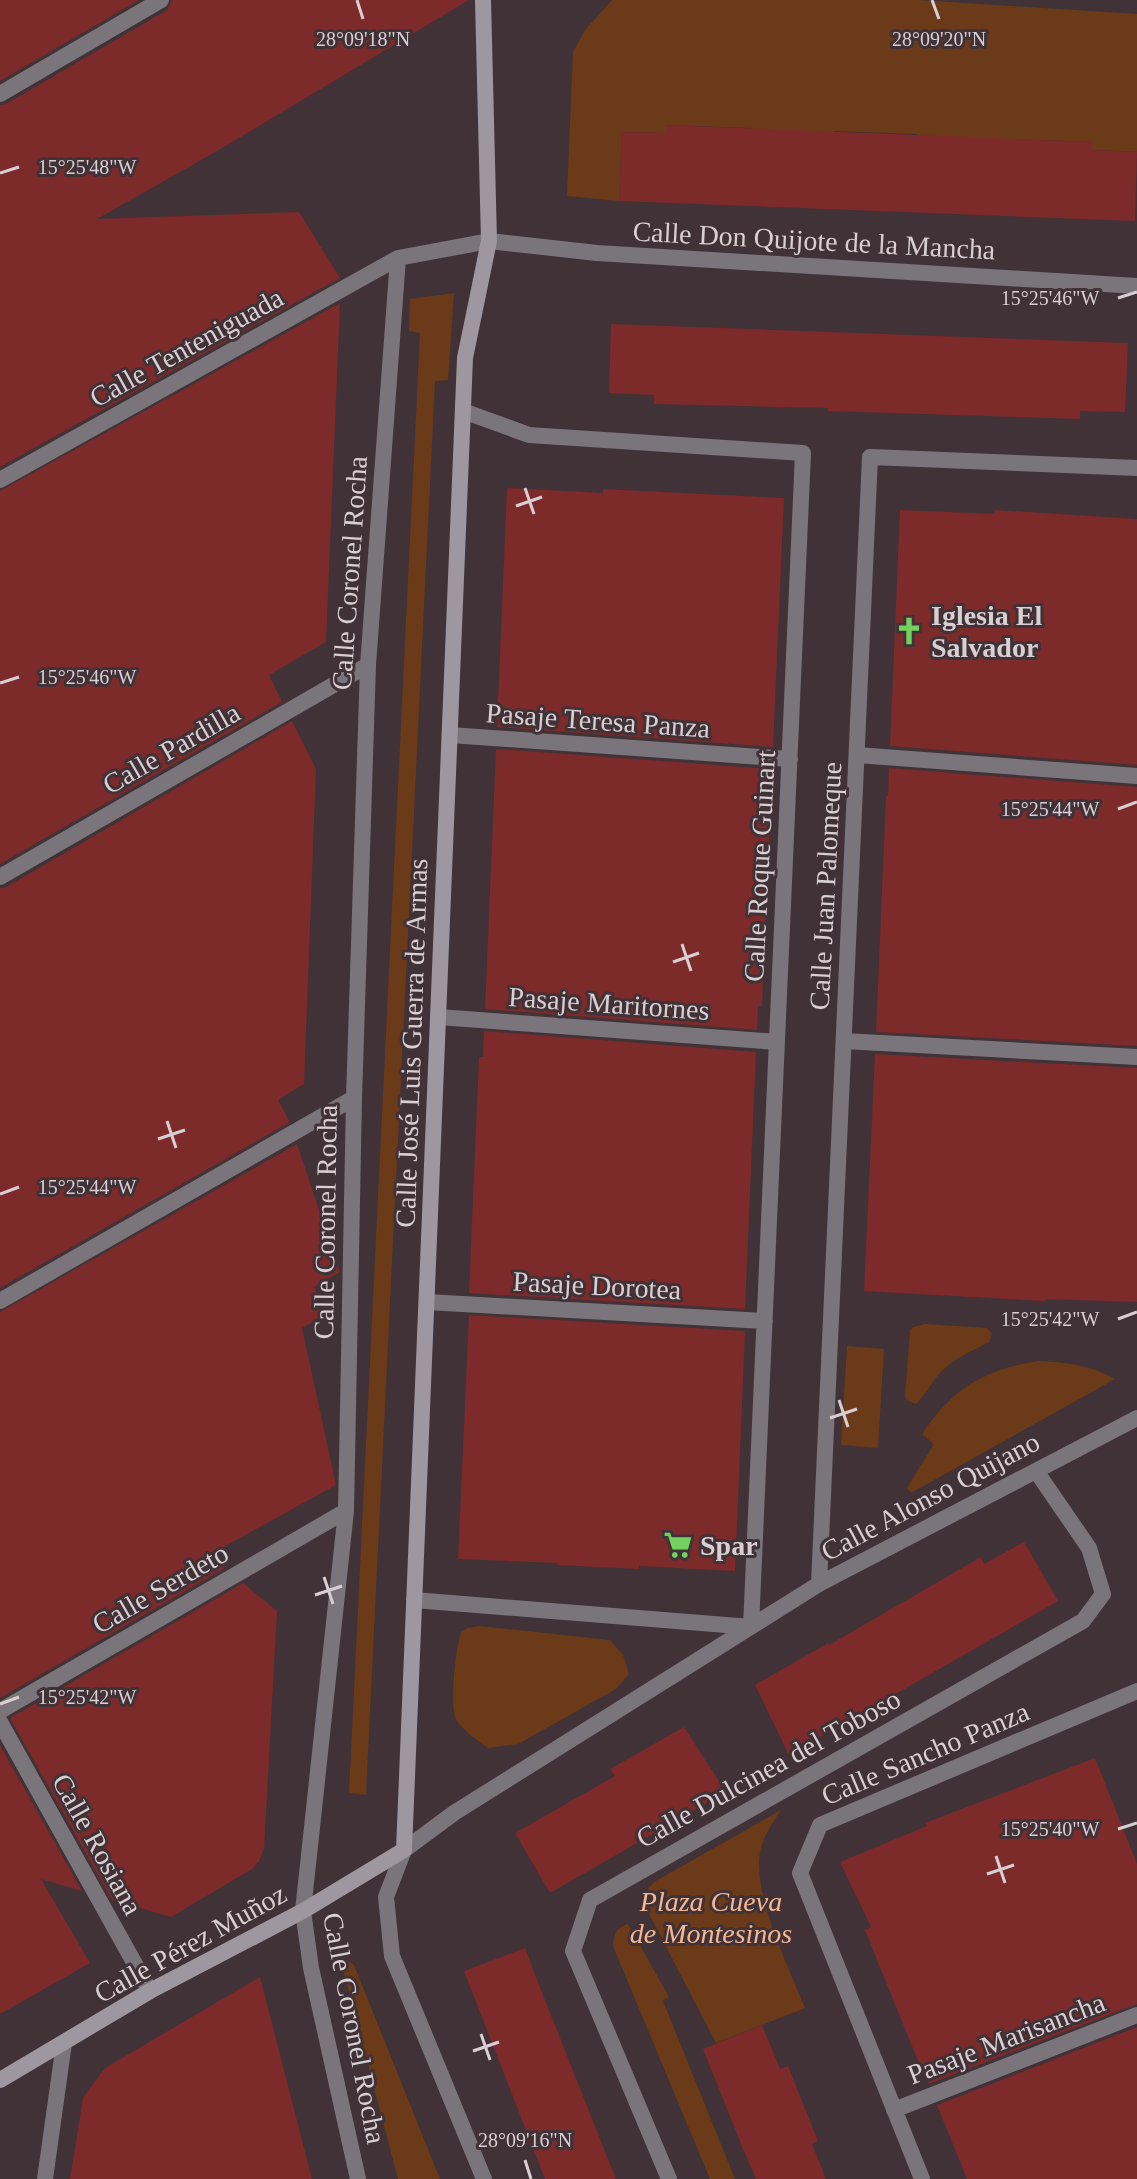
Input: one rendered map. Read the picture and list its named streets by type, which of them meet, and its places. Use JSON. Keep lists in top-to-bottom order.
{
  "streets": {
    "street": [
      "Calle Don Quijote de la Mancha",
      "Calle Tenteniguada",
      "Calle Coronel Rocha",
      "Pasaje Teresa Panza",
      "Calle Pardilla",
      "Calle Roque Guinart",
      "Calle Juan Palomeque",
      "Pasaje Maritornes",
      "Calle José Luis Guerra de Armas",
      "Pasaje Dorotea",
      "Calle Alonso Quijano",
      "Calle Serdeto",
      "Calle Sancho Panza",
      "Calle Dulcinea del Toboso",
      "Calle Rosiana",
      "Calle Pérez Muñoz",
      "Pasaje Marisancha"
    ]
  },
  "crossings": [
    ["Calle Don Quijote de la Mancha", "Calle Tenteniguada"],
    ["Calle Don Quijote de la Mancha", "Calle Coronel Rocha"],
    ["Calle Don Quijote de la Mancha", "Calle José Luis Guerra de Armas"],
    ["Calle Tenteniguada", "Calle Coronel Rocha"],
    ["Calle Coronel Rocha", "Calle Pardilla"],
    ["Calle Coronel Rocha", "Calle Serdeto"],
    ["Calle Coronel Rocha", "Calle Pérez Muñoz"],
    ["Pasaje Teresa Panza", "Calle Roque Guinart"],
    ["Pasaje Teresa Panza", "Calle José Luis Guerra de Armas"],
    ["Calle Roque Guinart", "Pasaje Maritornes"],
    ["Calle Roque Guinart", "Calle José Luis Guerra de Armas"],
    ["Calle Roque Guinart", "Pasaje Dorotea"],
    ["Calle Roque Guinart", "Calle Alonso Quijano"],
    ["Calle Juan Palomeque", "Calle Alonso Quijano"],
    ["Pasaje Maritornes", "Calle José Luis Guerra de Armas"],
    ["Calle José Luis Guerra de Armas", "Pasaje Dorotea"],
    ["Calle José Luis Guerra de Armas", "Calle Alonso Quijano"],
    ["Calle José Luis Guerra de Armas", "Calle Pérez Muñoz"],
    ["Calle Alonso Quijano", "Calle Dulcinea del Toboso"],
    ["Calle Alonso Quijano", "Calle Pérez Muñoz"],
    ["Calle Sancho Panza", "Pasaje Marisancha"],
    ["Calle Rosiana", "Calle Pérez Muñoz"]
  ],
  "parks": ["Plaza Cueva de Montesinos"],
  "places": {
    "church": ["Iglesia El Salvador"],
    "supermarket": ["Spar"]
  },
  "coordinates": [
    "28°09'20\"N",
    "28°09'18\"N",
    "15°25'48\"W",
    "15°25'46\"W",
    "15°25'44\"W",
    "15°25'42\"W",
    "15°25'40\"W",
    "28°09'16\"N"
  ]
}
